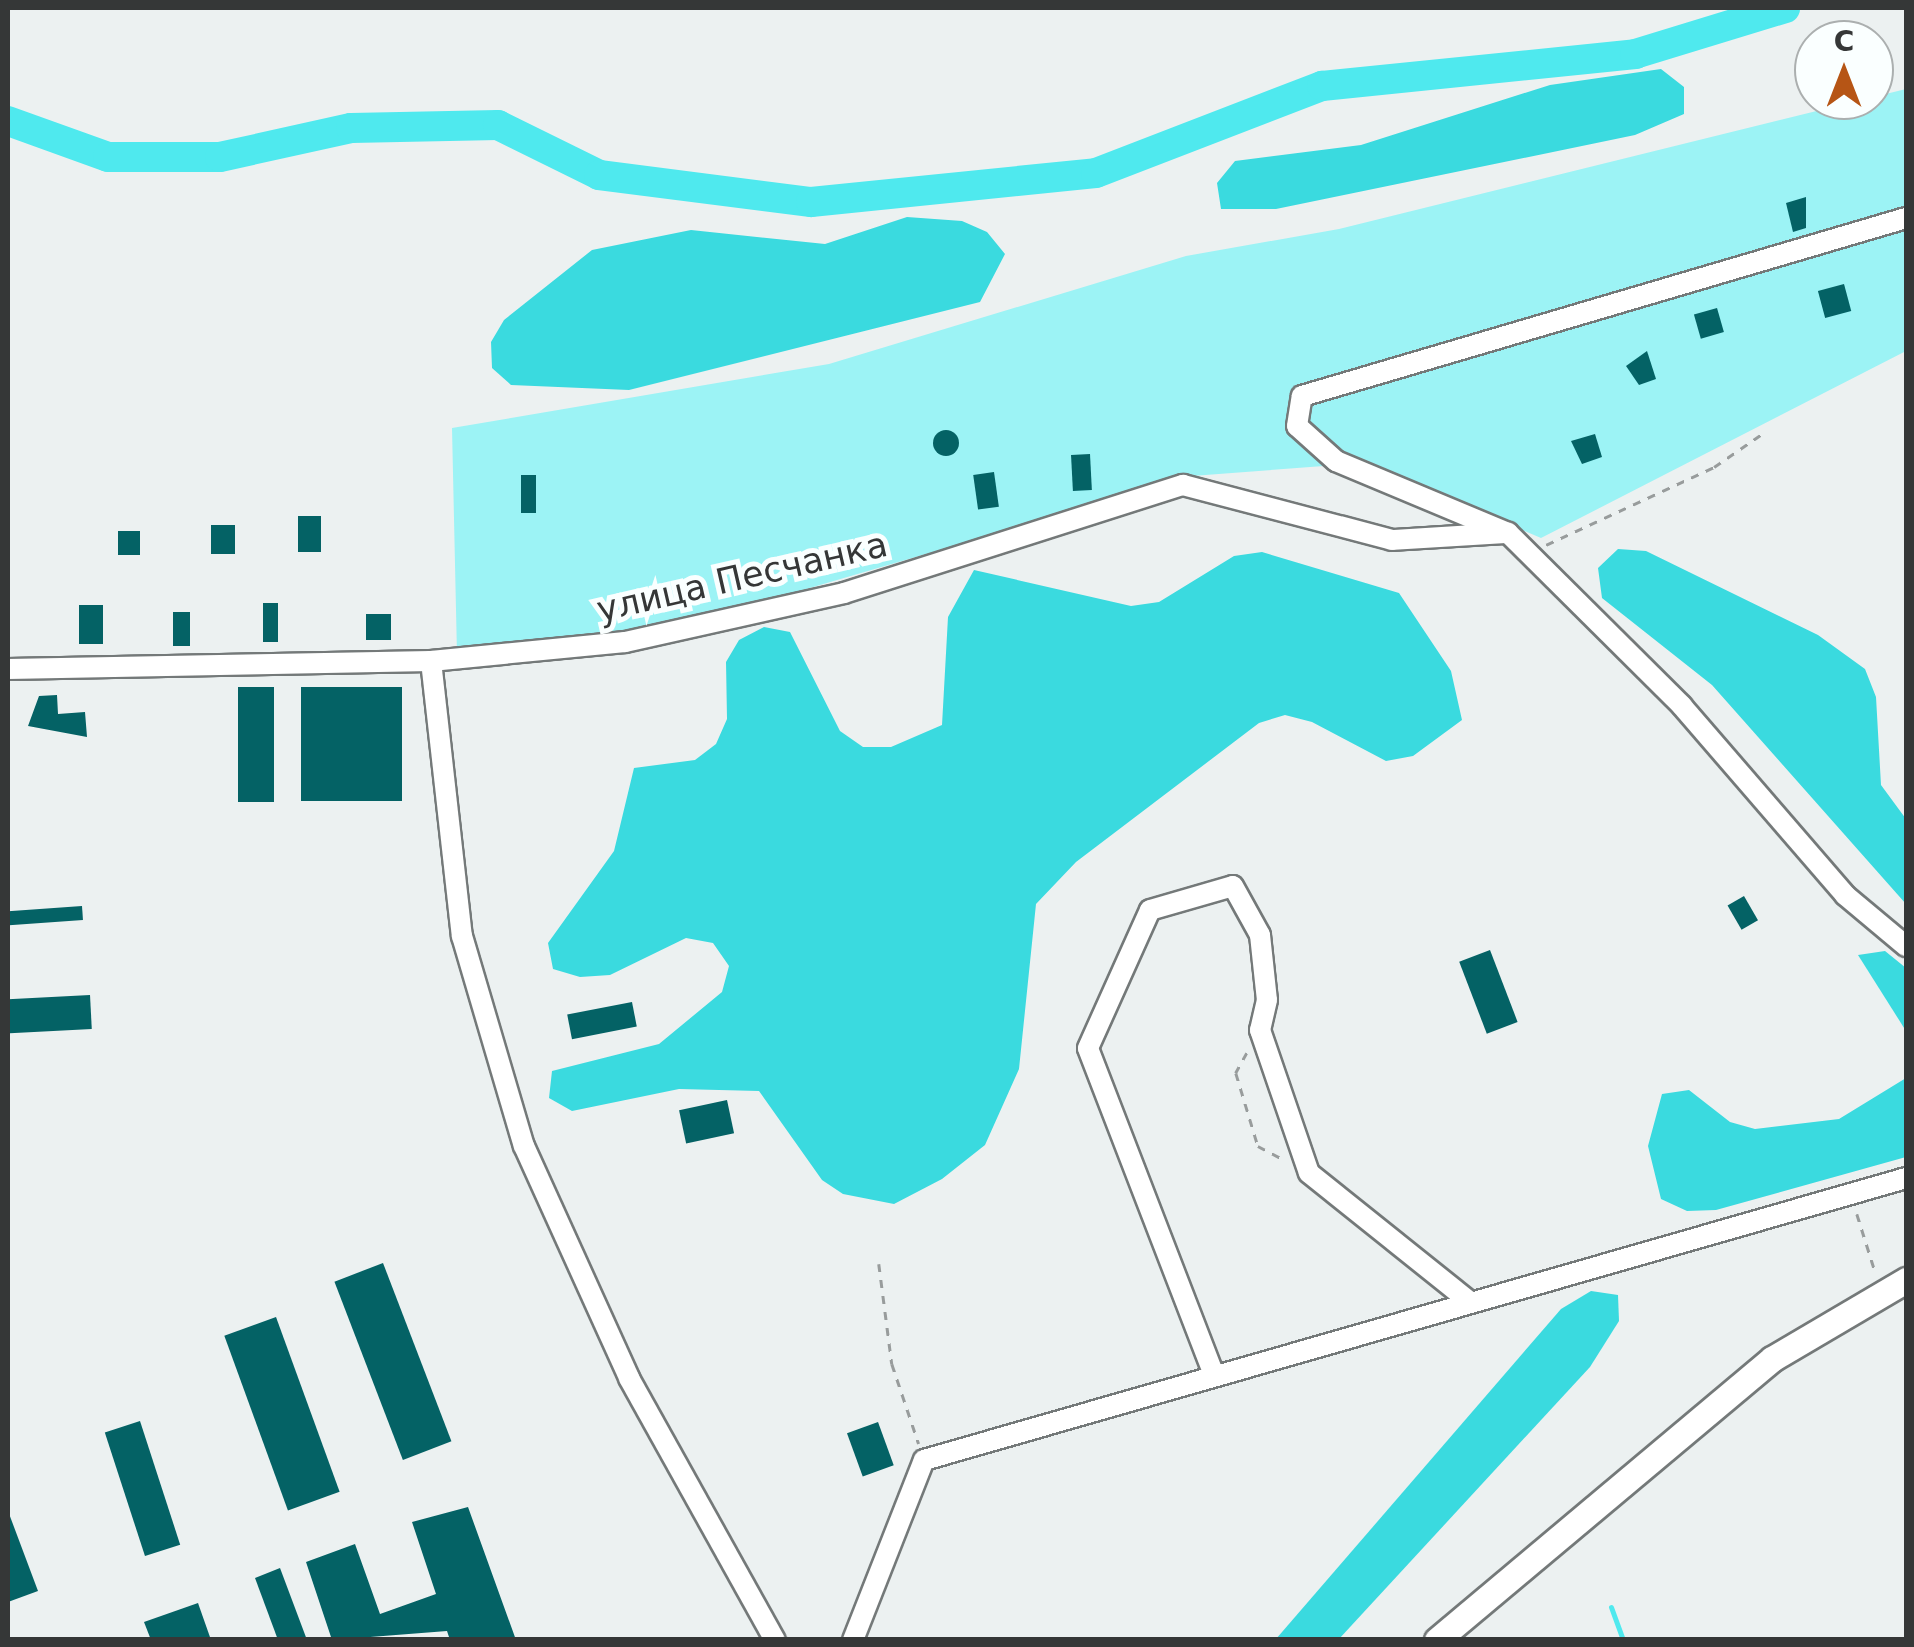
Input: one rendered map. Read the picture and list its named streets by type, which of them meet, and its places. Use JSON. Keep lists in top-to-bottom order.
{
  "streets": {
    "street": ["улица Песчанка"]
  },
  "north": "top"
}
